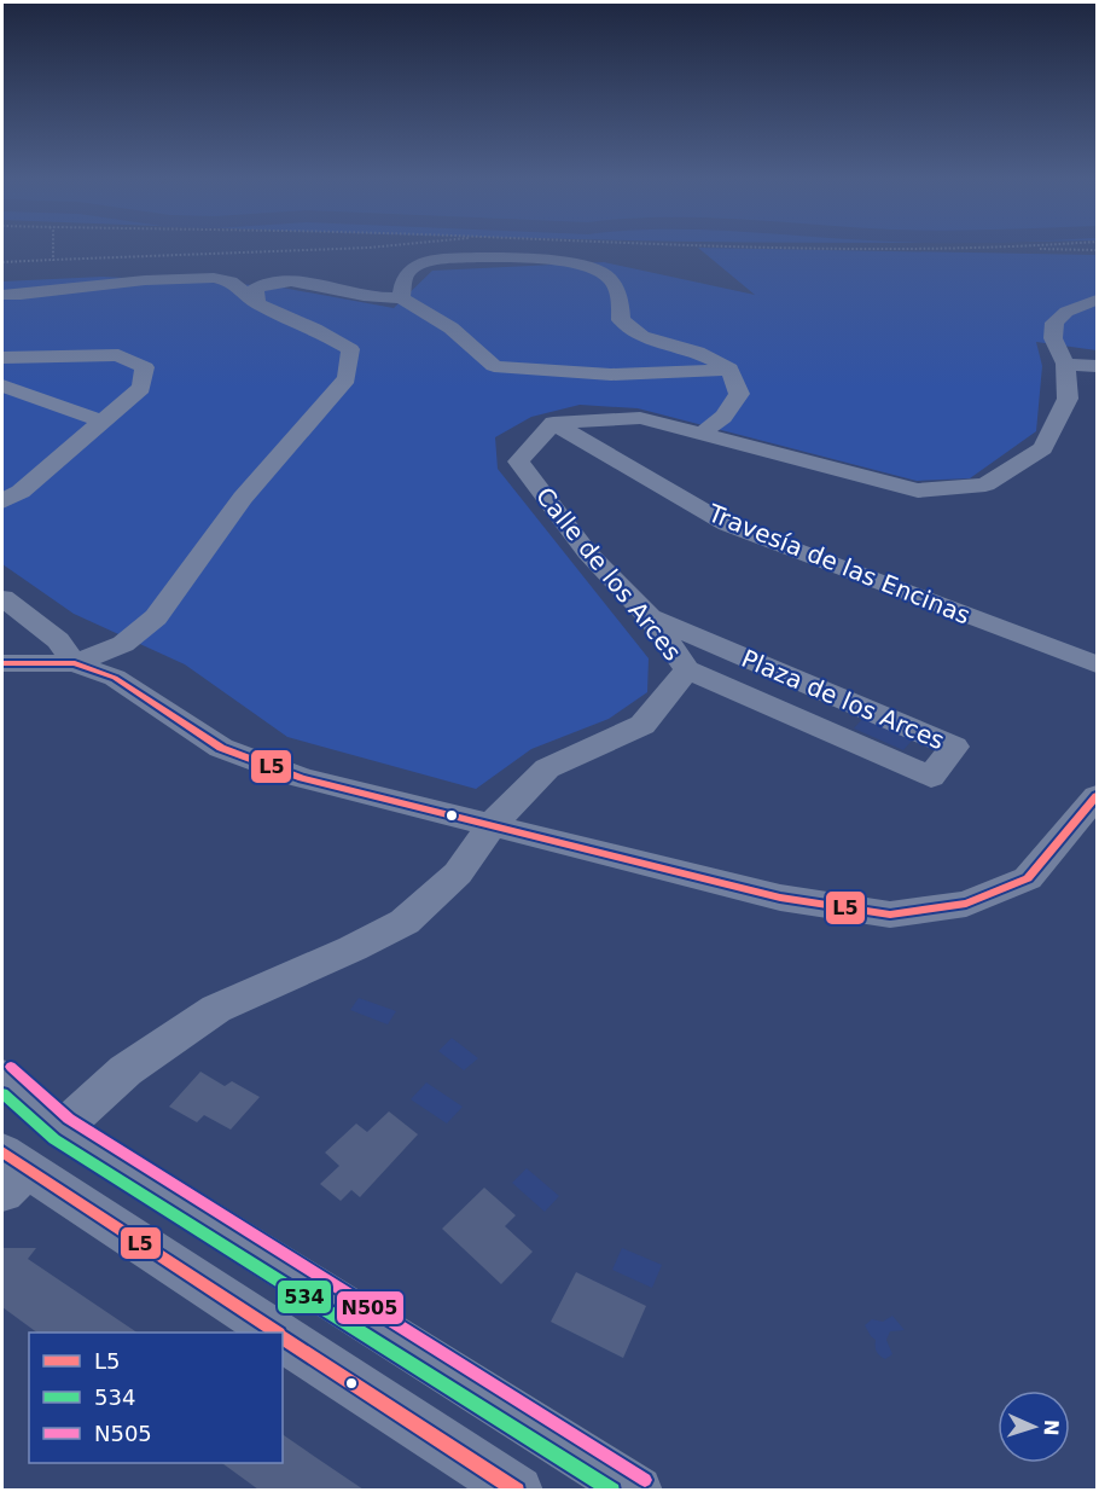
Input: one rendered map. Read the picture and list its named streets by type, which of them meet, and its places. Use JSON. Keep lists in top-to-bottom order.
{
  "streets": {
    "street": ["Travesía de las Encinas", "Calle de los Arces", "Plaza de los Arces"]
  },
  "crossings": [
    ["Travesía de las Encinas", "Calle de los Arces"],
    ["Calle de los Arces", "Plaza de los Arces"]
  ],
  "lines": ["transit line L5", "transit line N505", "transit line 534"],
  "legend": ["L5", "534", "N505"],
  "north": "right"
}
